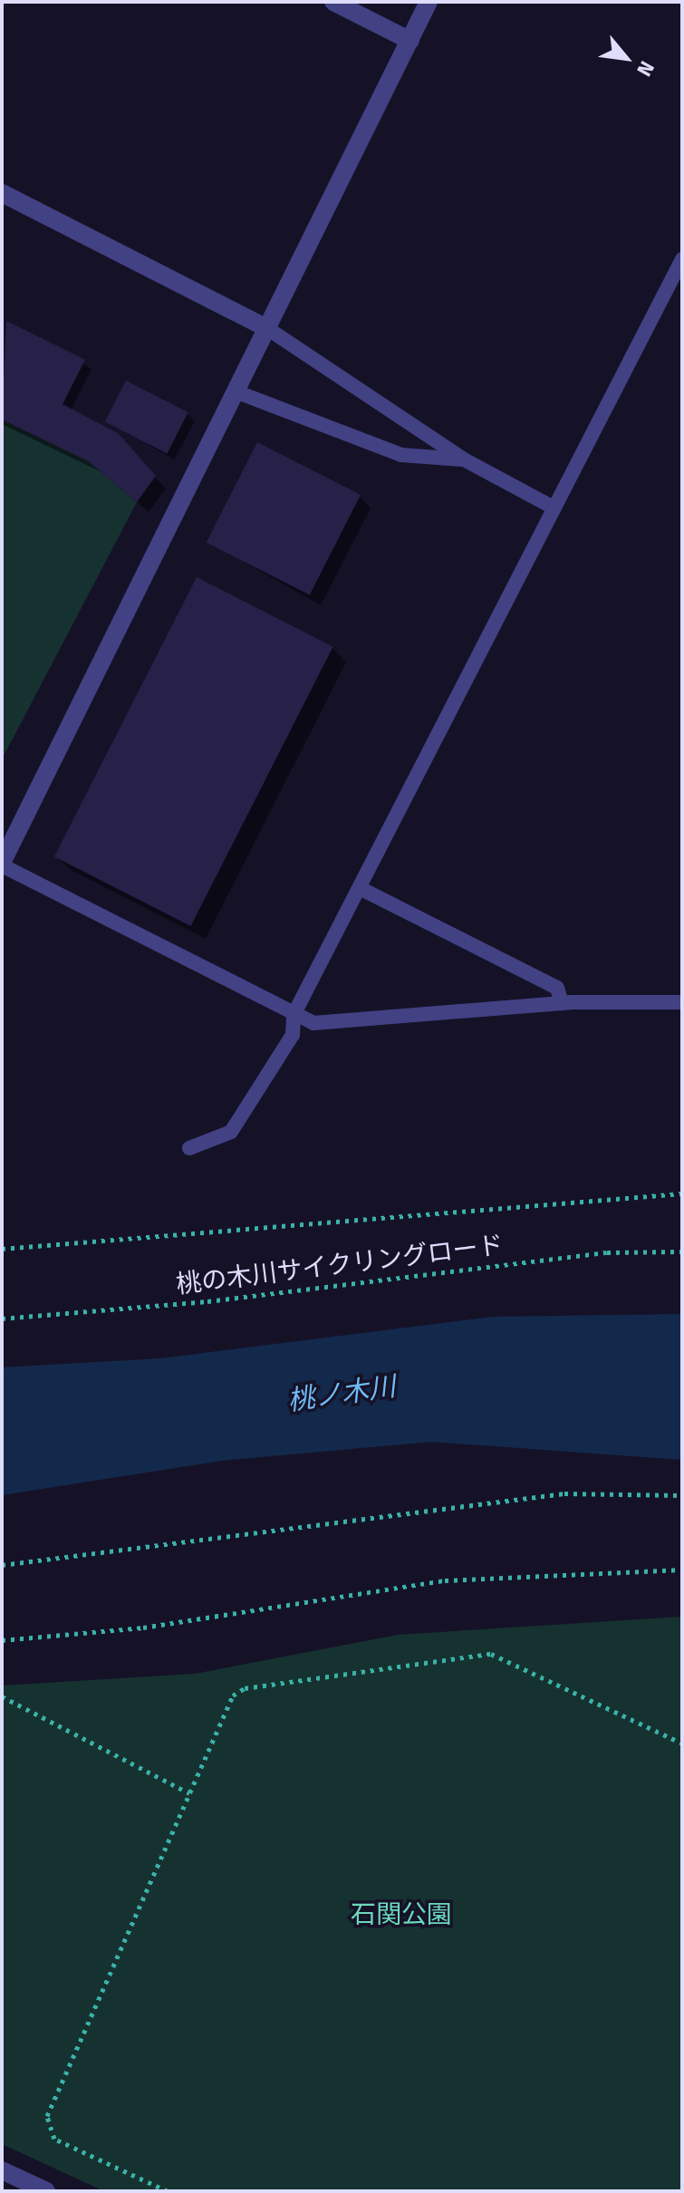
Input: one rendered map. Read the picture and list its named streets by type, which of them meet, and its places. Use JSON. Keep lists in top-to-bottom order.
{
  "streets": {
    "path": ["桃の木川サイクリングロード"]
  },
  "water": ["桃ノ木川"],
  "parks": ["石関公園"],
  "north": "bottom right"
}
